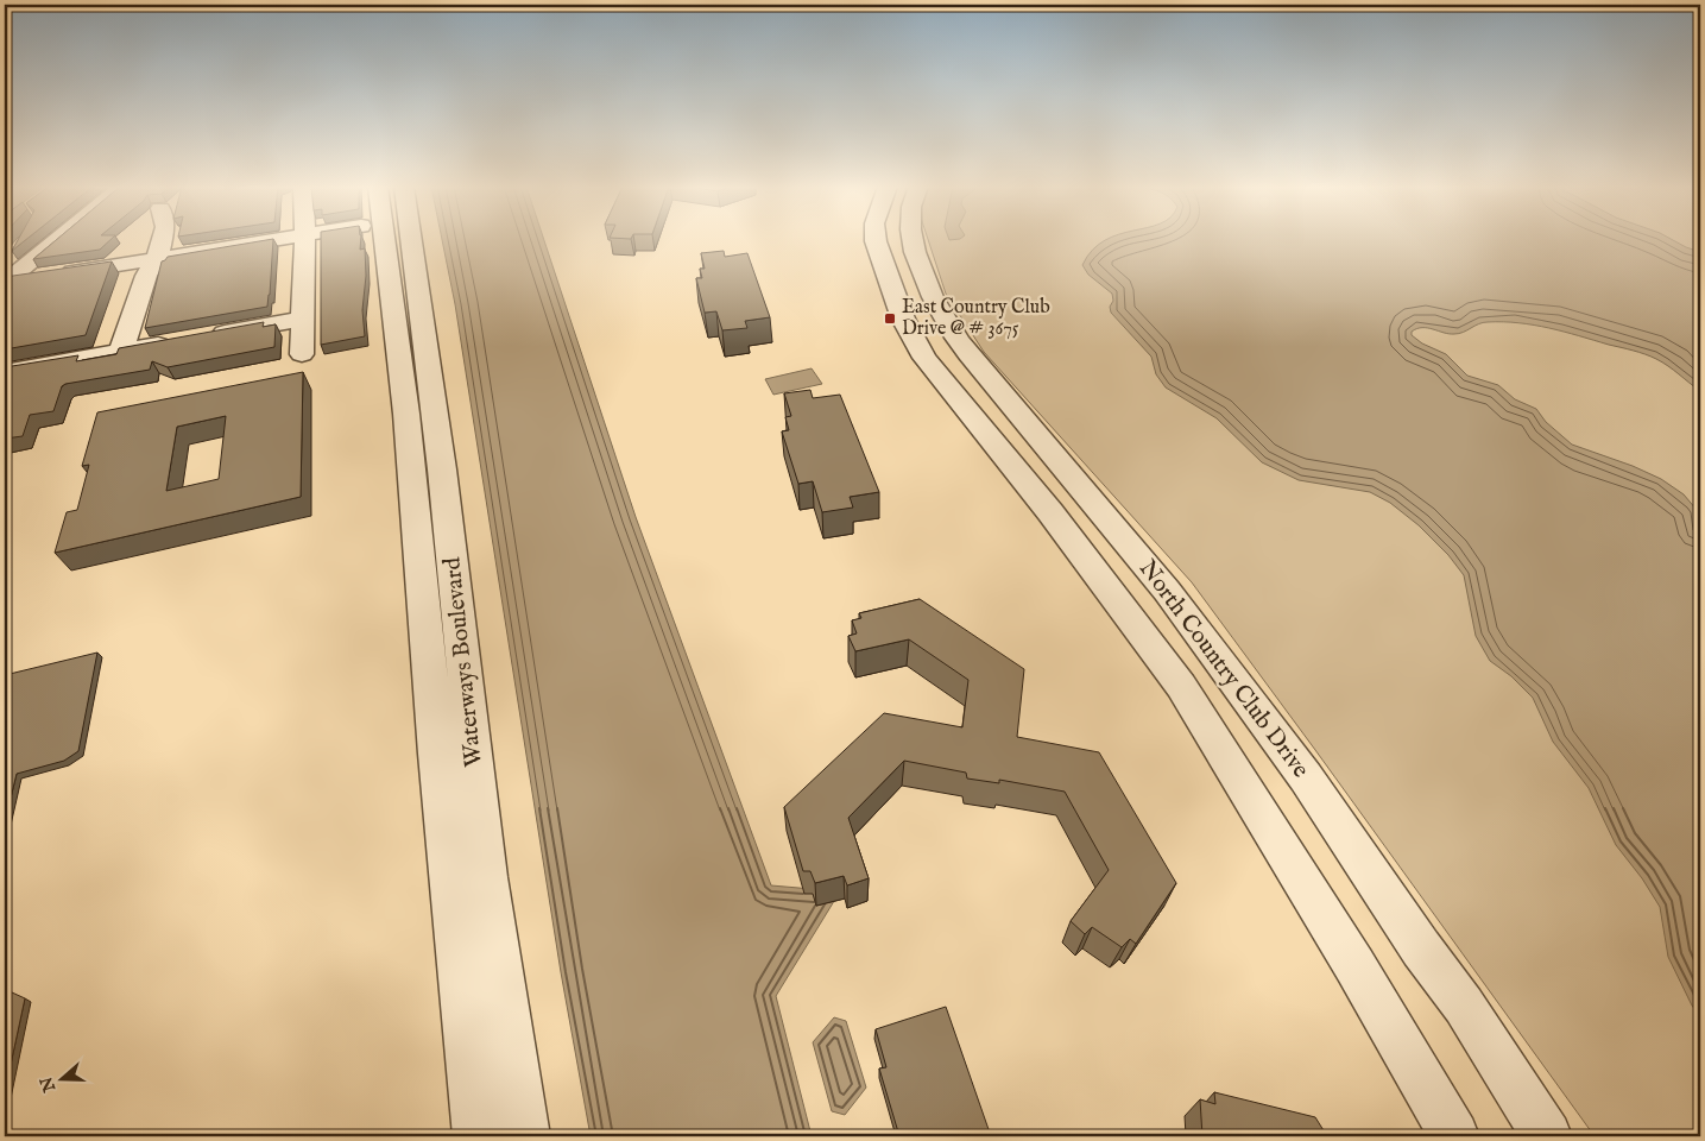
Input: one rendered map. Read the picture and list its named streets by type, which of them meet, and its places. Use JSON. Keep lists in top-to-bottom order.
{
  "streets": {
    "street": ["Waterways Boulevard", "North Country Club Drive"]
  },
  "places": {
    "transit": ["East Country Club Drive @ # 3675"]
  },
  "north": "left"
}
